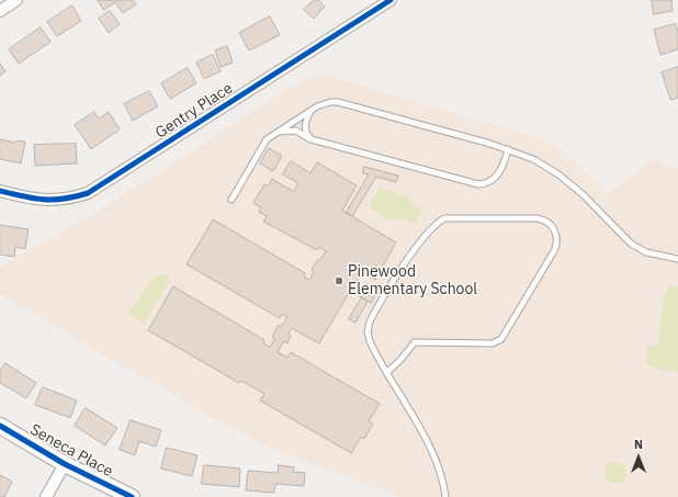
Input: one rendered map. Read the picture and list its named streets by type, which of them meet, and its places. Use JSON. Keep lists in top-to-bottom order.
{
  "streets": {
    "street": ["Gentry Place", "Seneca Place"]
  },
  "places": ["Pinewood Elementary School"],
  "north": "top"
}
